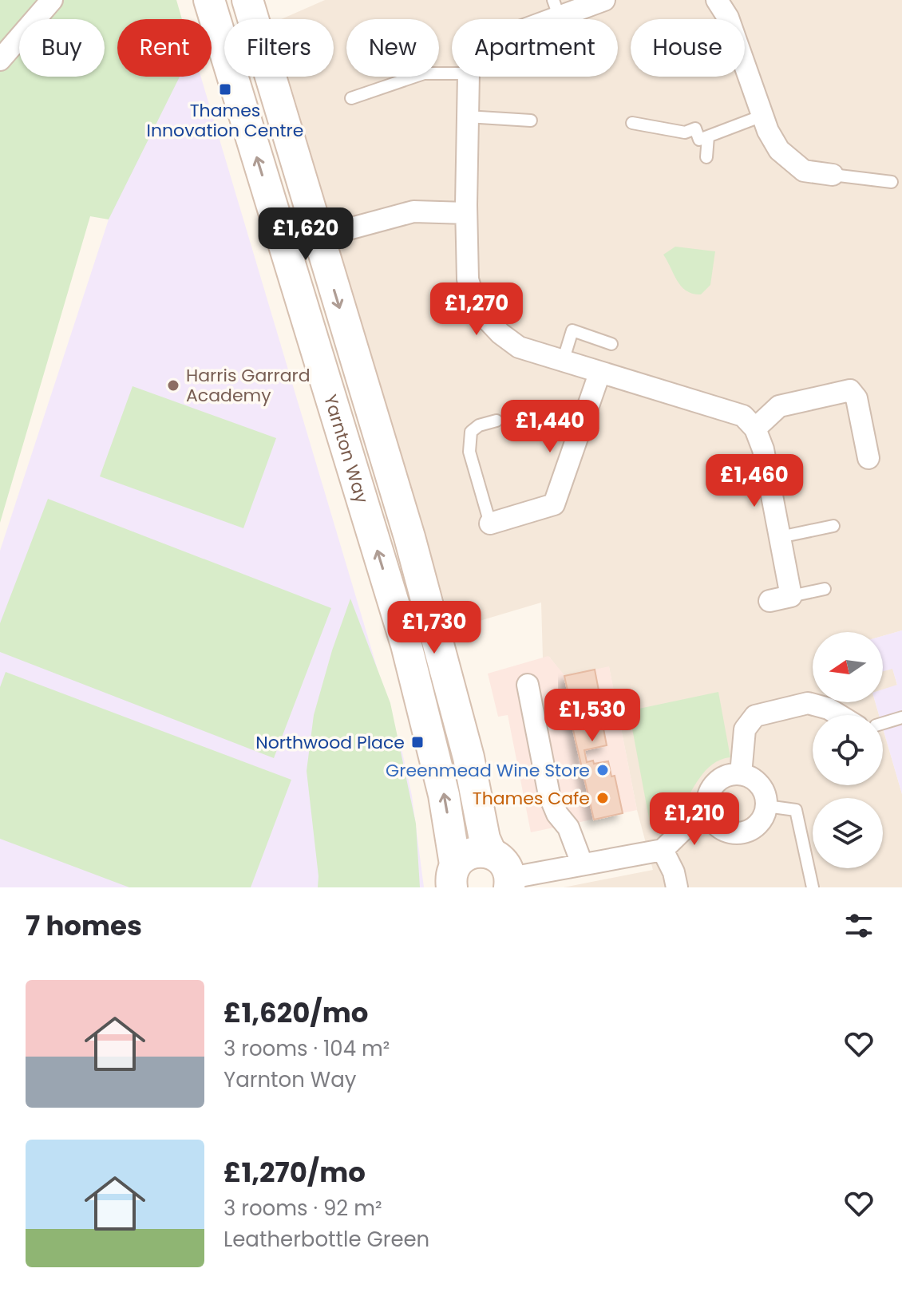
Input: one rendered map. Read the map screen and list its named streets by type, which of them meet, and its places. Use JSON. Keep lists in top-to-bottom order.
{
  "streets": {
    "street": ["Yarnton Way"]
  },
  "places": {
    "transit": ["Thames Innovation Centre", "Northwood Place"],
    "other": ["Harris Garrard Academy", "Greenmead Wine Store", "Thames Cafe"]
  },
  "north": "left",
  "page": {
    "chip": [
      "Buy",
      "Rent",
      "Filters",
      "New",
      "Apartment",
      "House"
    ],
    "price": [
      "£1,620",
      "£1,270",
      "£1,440",
      "£1,460",
      "£1,730",
      "£1,530",
      "£1,210"
    ],
    "heading": "7 homes",
    "list": [
      {
        "name": "£1,620/mo",
        "note": "3 rooms · 104 m² · Yarnton Way"
      },
      {
        "name": "£1,270/mo",
        "note": "3 rooms · 92 m² · Leatherbottle Green"
      }
    ]
  }
}
